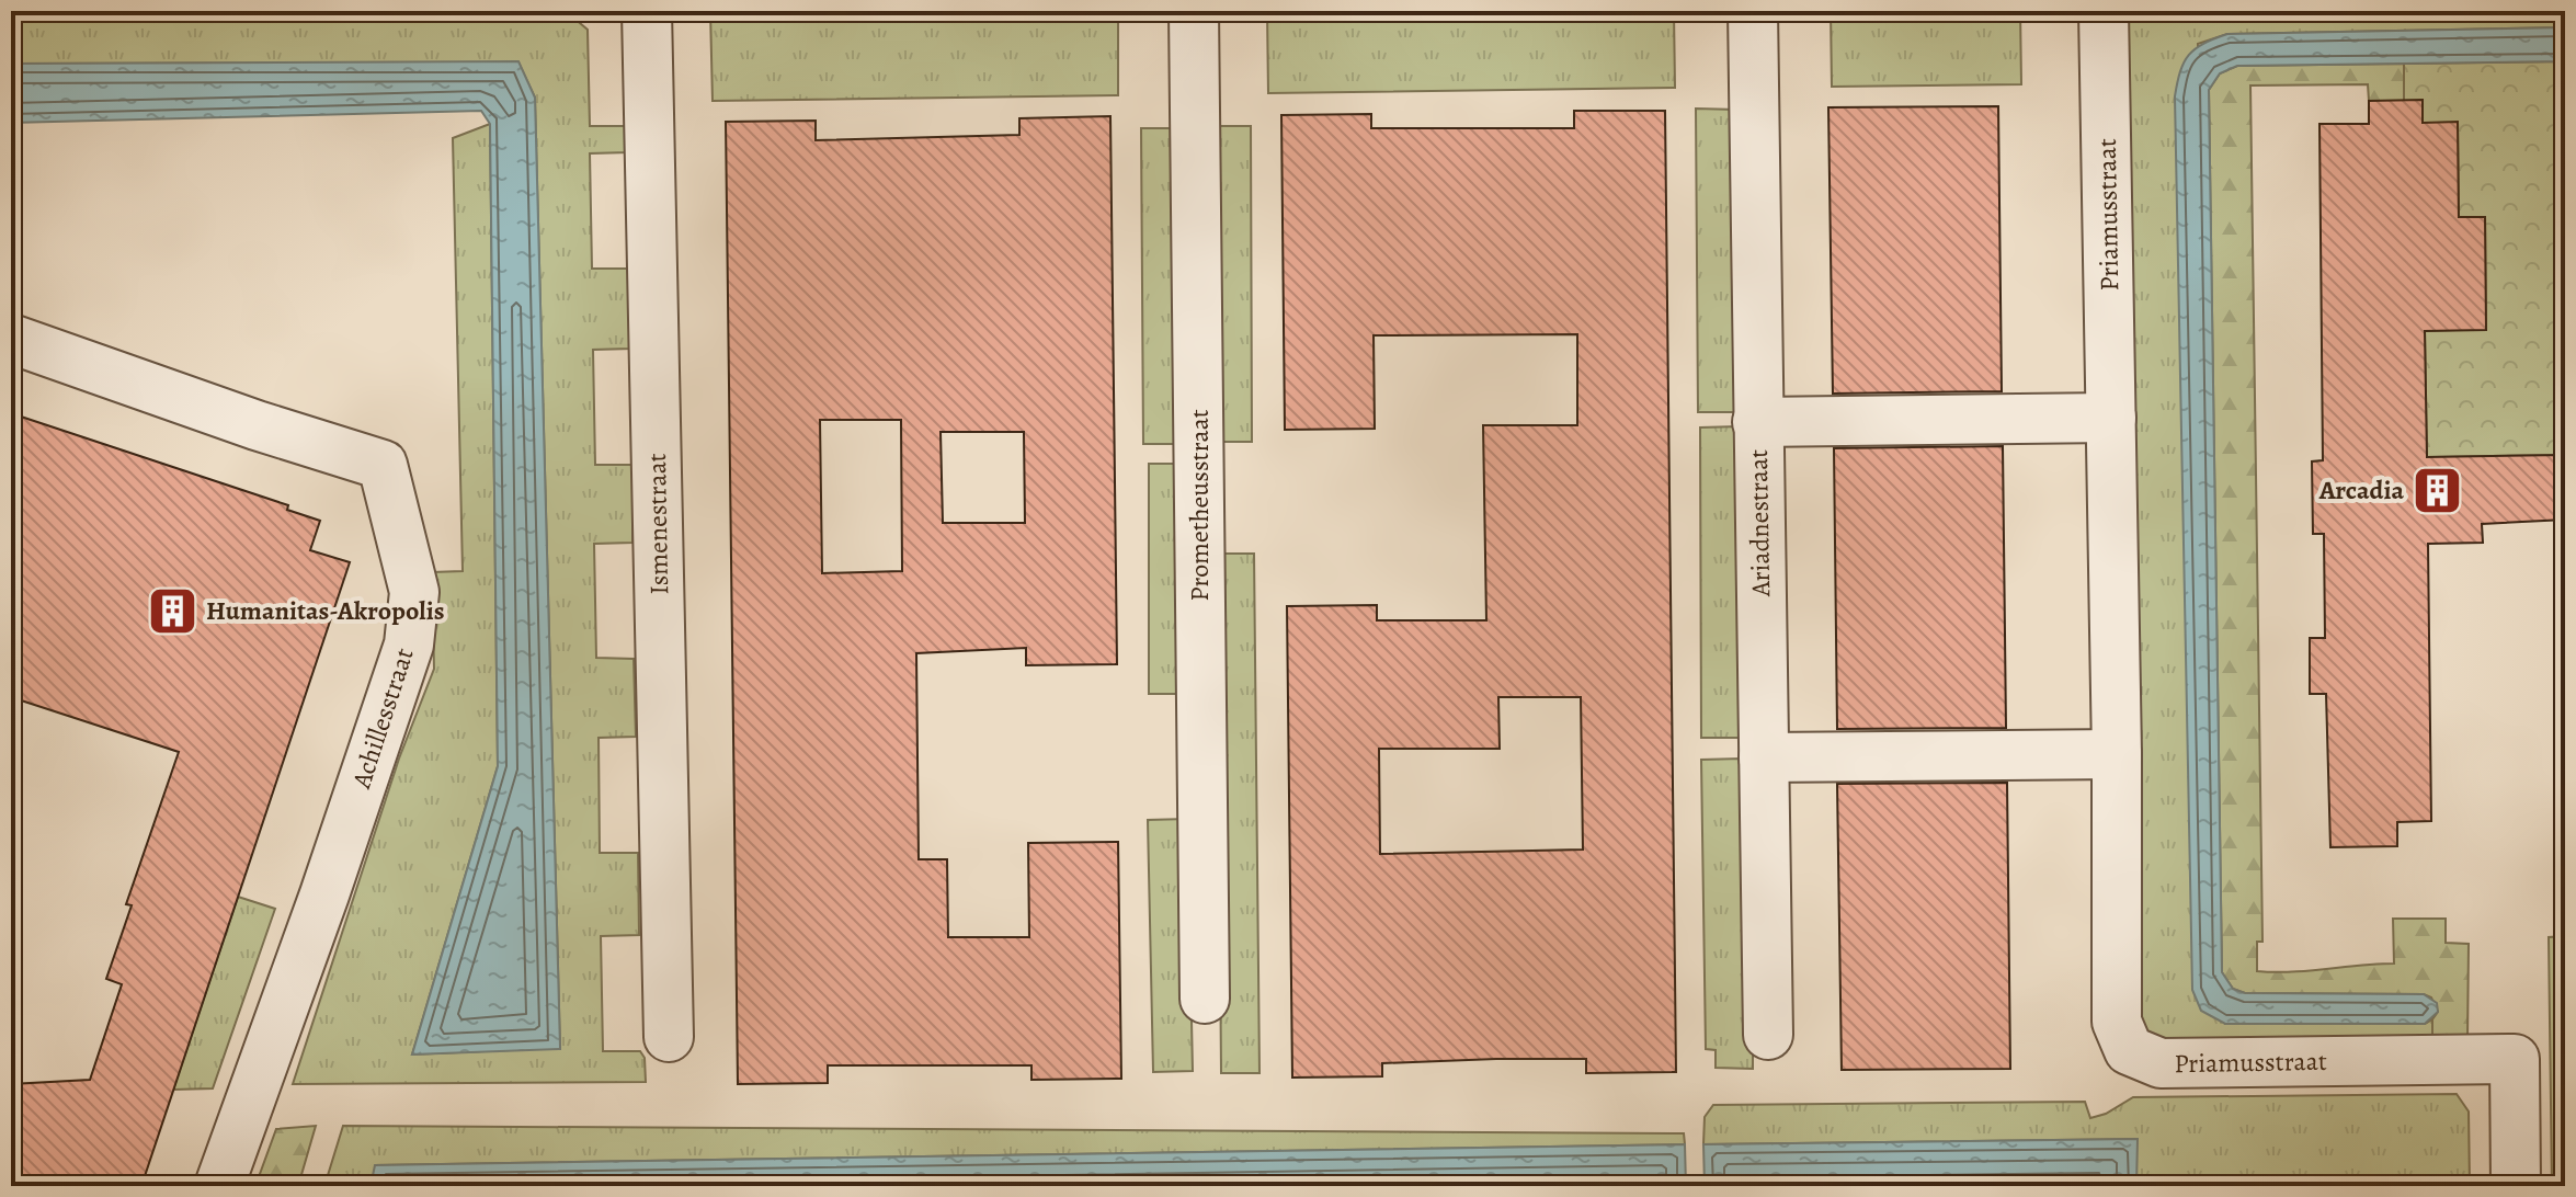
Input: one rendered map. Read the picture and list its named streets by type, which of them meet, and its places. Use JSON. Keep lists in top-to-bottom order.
{
  "streets": {
    "street": [
      "Priamusstraat",
      "Prometheusstraat",
      "Ariadnestraat",
      "Ismenestraat",
      "Achillesstraat"
    ]
  },
  "places": {
    "building": ["Arcadia", "Humanitas-Akropolis"]
  }
}
